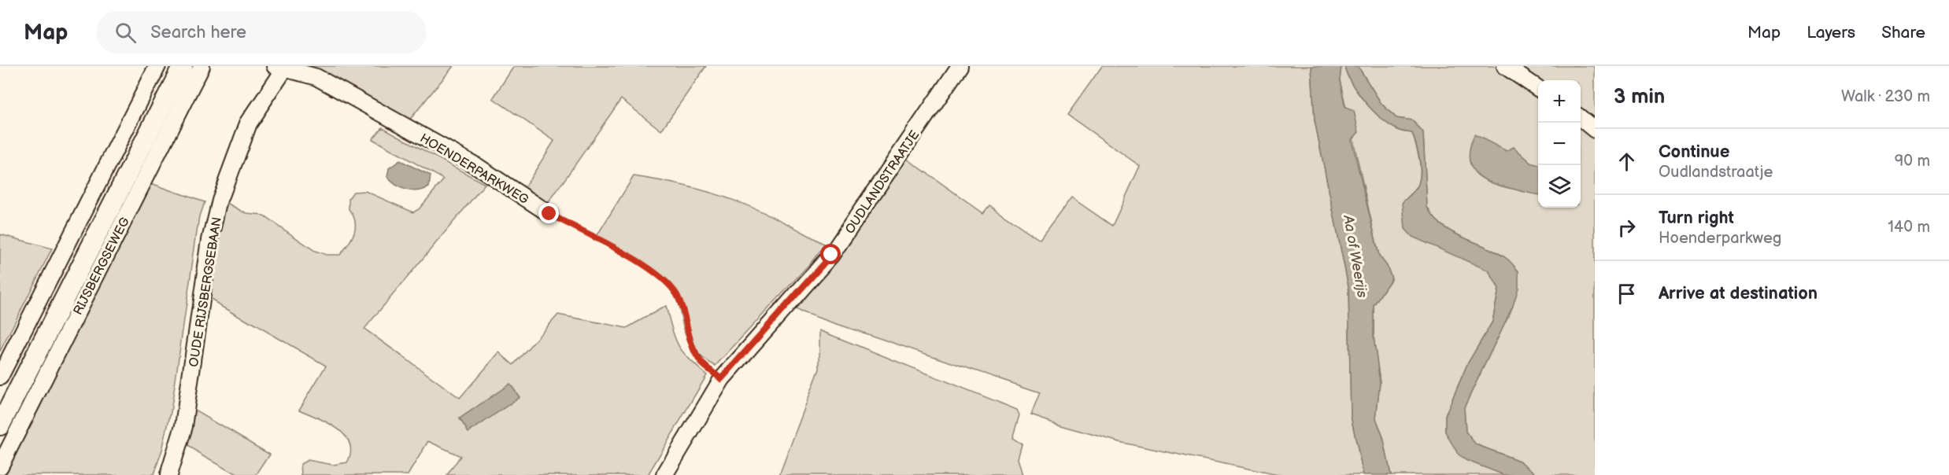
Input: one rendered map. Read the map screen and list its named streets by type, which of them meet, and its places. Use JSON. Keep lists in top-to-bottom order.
{
  "streets": {
    "main road": ["RIJSBERGSEWEG"],
    "street": ["HOENDERPARKWEG", "OUDLANDSTRAATJE", "OUDE RIJSBERGSEBAAN"]
  },
  "crossings": [
    ["HOENDERPARKWEG", "OUDE RIJSBERGSEBAAN"]
  ],
  "water": ["Aa of Weerijs"],
  "page": {
    "header": "Map",
    "search": "Search here",
    "nav": ["Map", "Layers", "Share"],
    "heading": ["3 min", "Walk · 230 m"],
    "map_buttons": ["+", "−"],
    "list": [
      ["Continue", "Oudlandstraatje", "90 m"],
      ["Turn right", "Hoenderparkweg", "140 m"],
      "Arrive at destination"
    ]
  }
}
